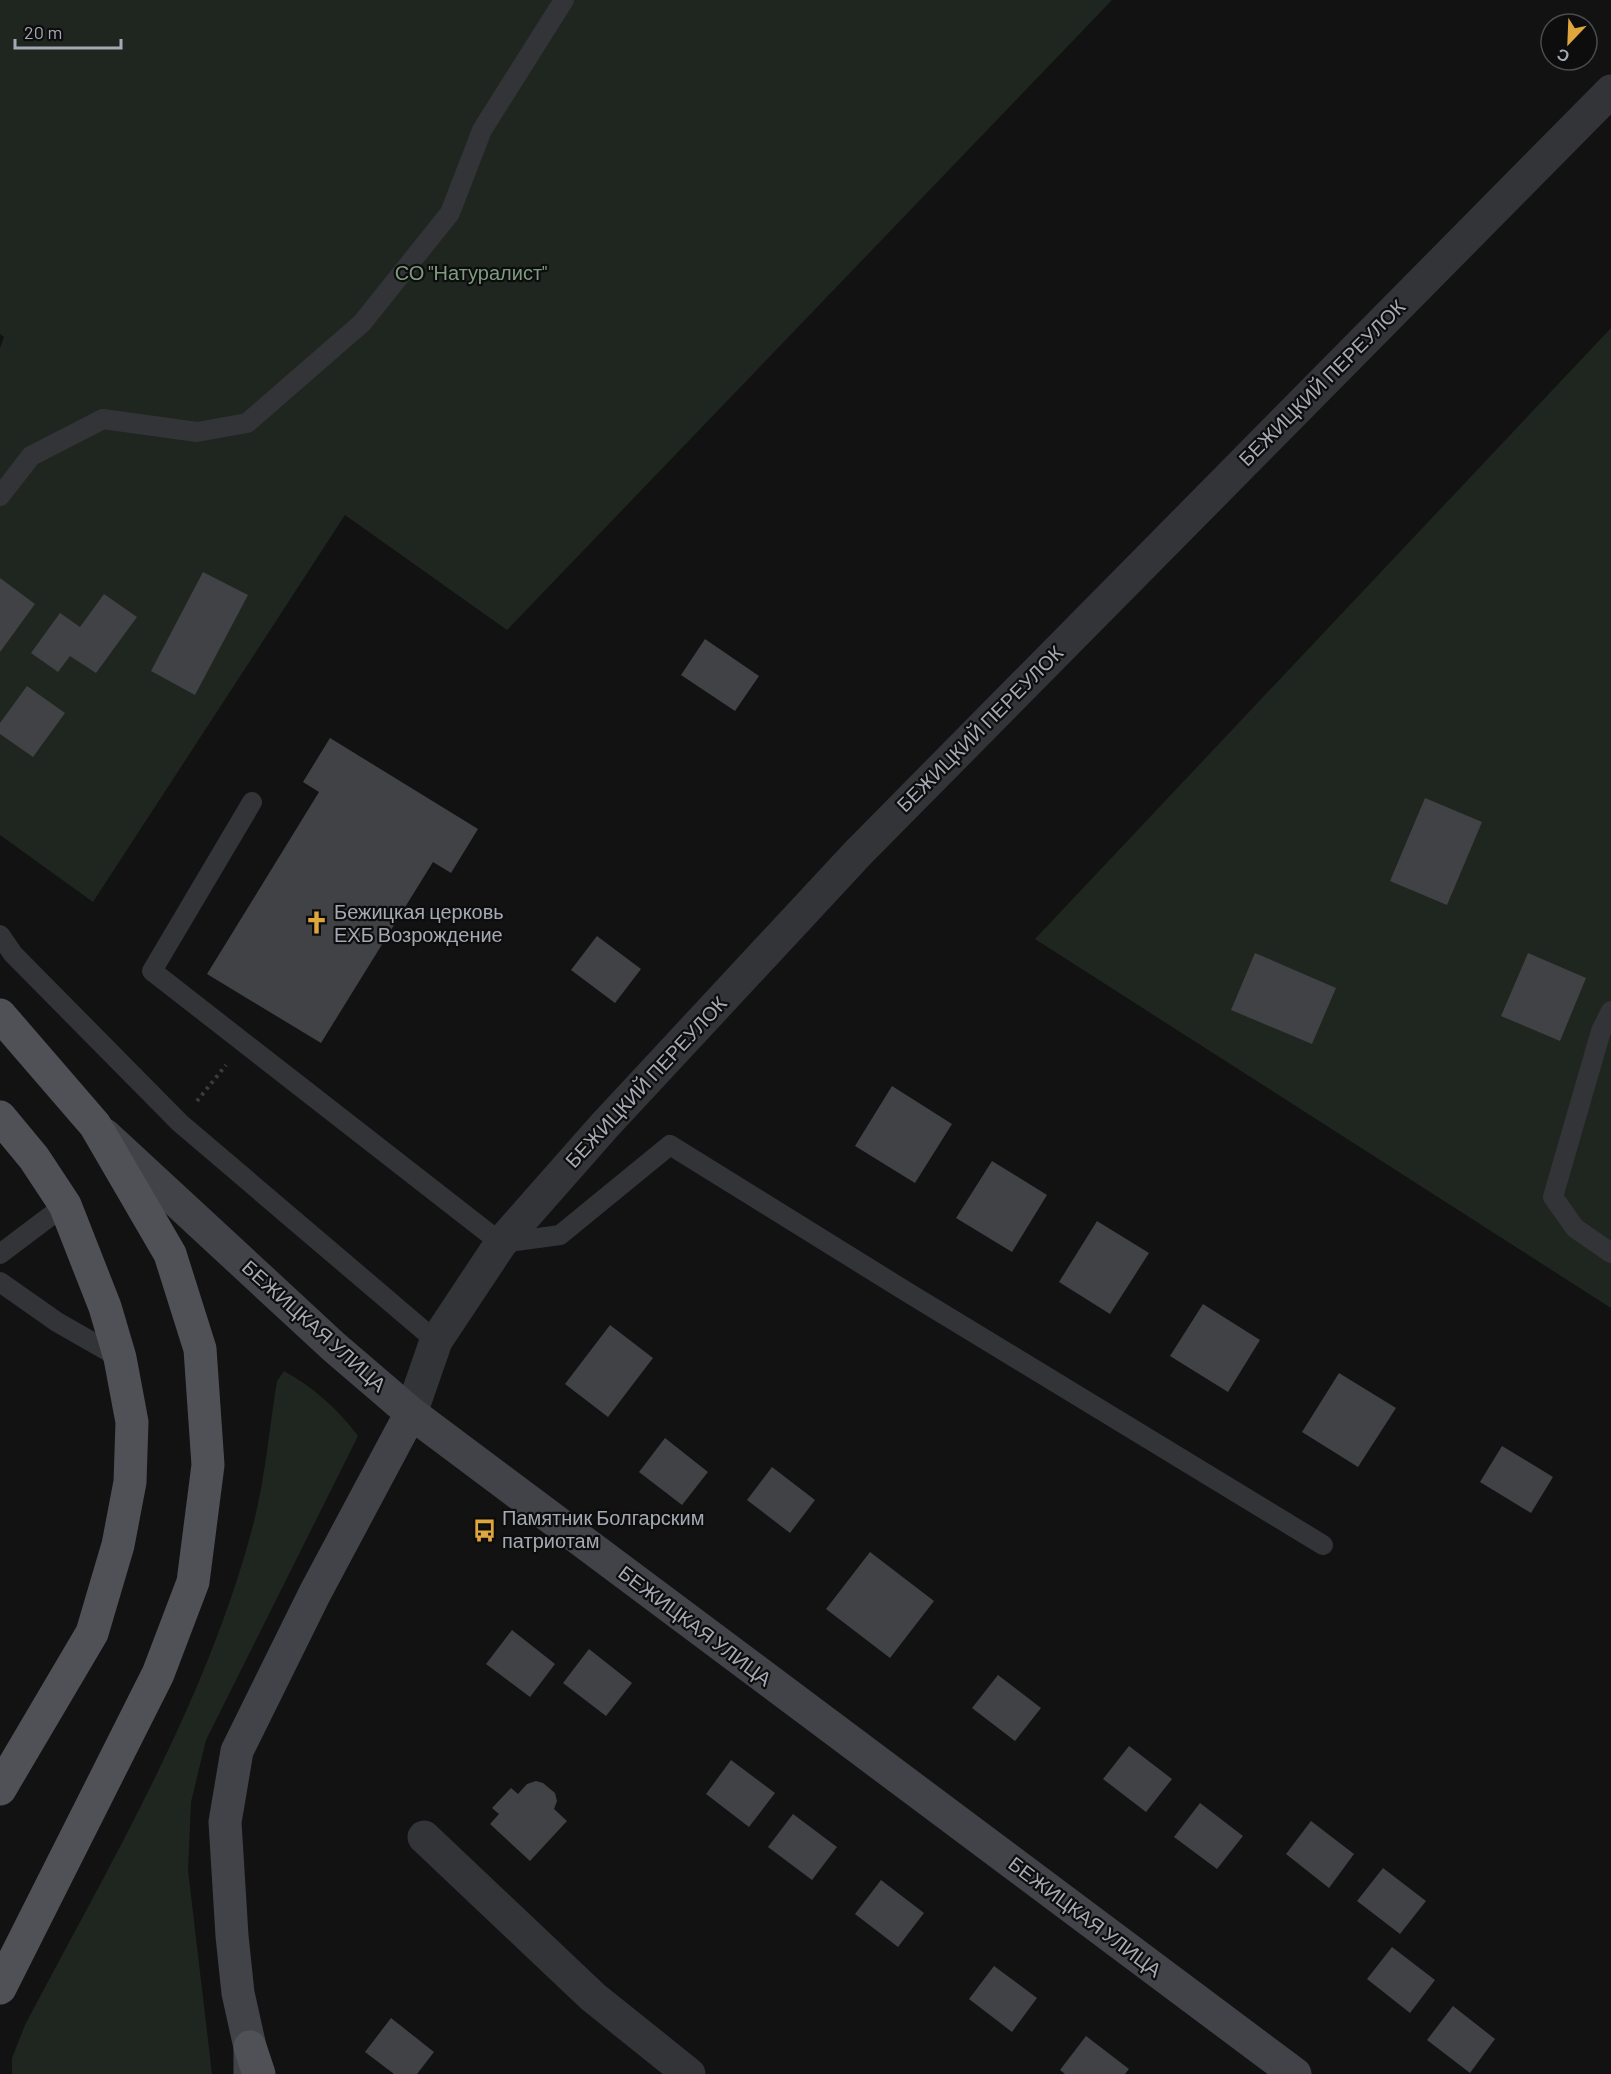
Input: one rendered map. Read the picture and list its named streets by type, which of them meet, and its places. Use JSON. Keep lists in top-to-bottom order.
{
  "streets": {
    "main road": ["БЕЖИЦКАЯ УЛИЦА"],
    "street": ["БЕЖИЦКИЙ ПЕРЕУЛОК"]
  },
  "crossings": [
    ["БЕЖИЦКИЙ ПЕРЕУЛОК", "БЕЖИЦКАЯ УЛИЦА"]
  ],
  "parks": ["СО \"Натуралист\""],
  "places": {
    "church": ["Бежицкая церковь ЕХБ Возрождение"],
    "bus stop": ["Памятник Болгарским патриотам"]
  },
  "scale_bar": "20 m",
  "north": "bottom left"
}
